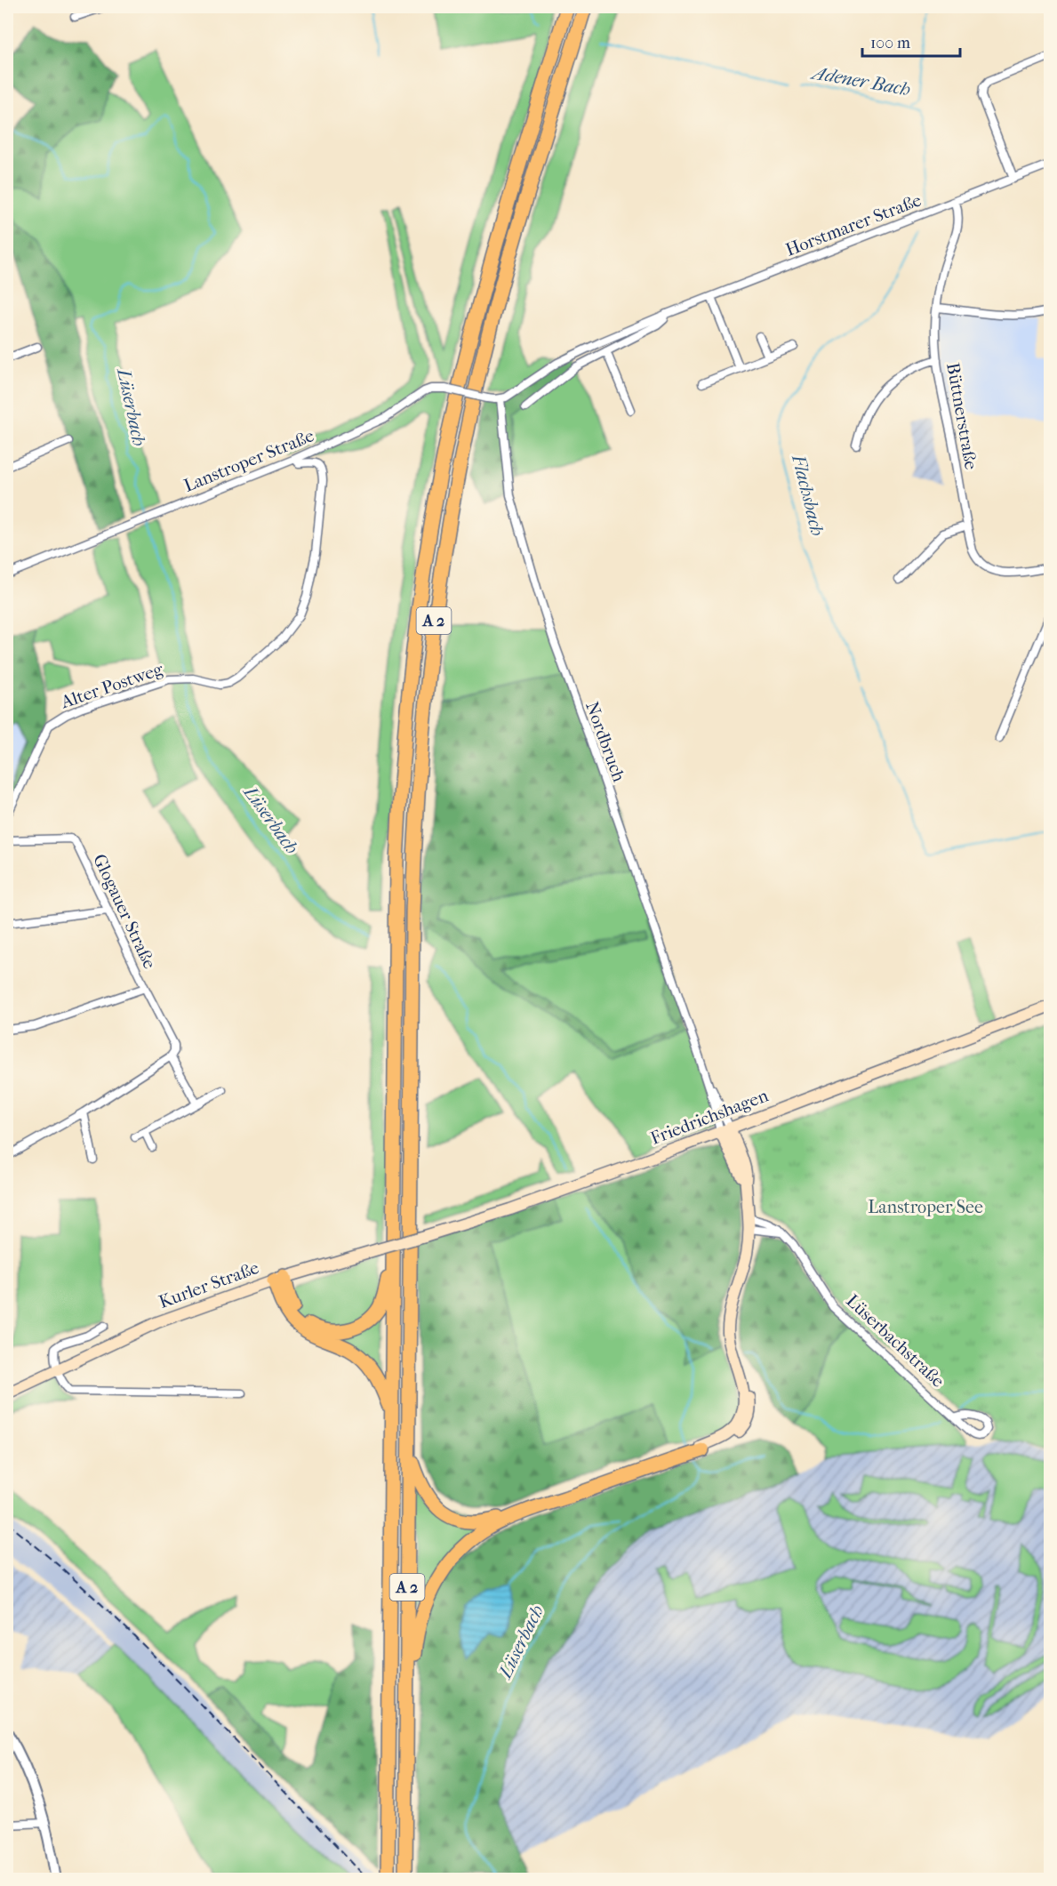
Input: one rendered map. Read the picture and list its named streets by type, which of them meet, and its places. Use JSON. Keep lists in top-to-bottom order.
{
  "streets": {
    "highway": ["A 2"],
    "main road": ["Friedrichshagen", "Kurler Straße"],
    "street": [
      "Horstmarer Straße",
      "Büttnerstraße",
      "Lanstroper Straße",
      "Alter Postweg",
      "Nordbruch",
      "Glogauer Straße",
      "Lüserbachstraße"
    ]
  },
  "crossings": [
    ["Horstmarer Straße", "Büttnerstraße"],
    ["Horstmarer Straße", "Lanstroper Straße"],
    ["Horstmarer Straße", "Nordbruch"],
    ["Lanstroper Straße", "Alter Postweg"],
    ["Lanstroper Straße", "Nordbruch"],
    ["Nordbruch", "Friedrichshagen"],
    ["Friedrichshagen", "Kurler Straße"]
  ],
  "water": ["Adener Bach", "Lüserbach", "Flachsbach"],
  "parks": ["Lanstroper See"],
  "scale_bar": "100 m"
}
